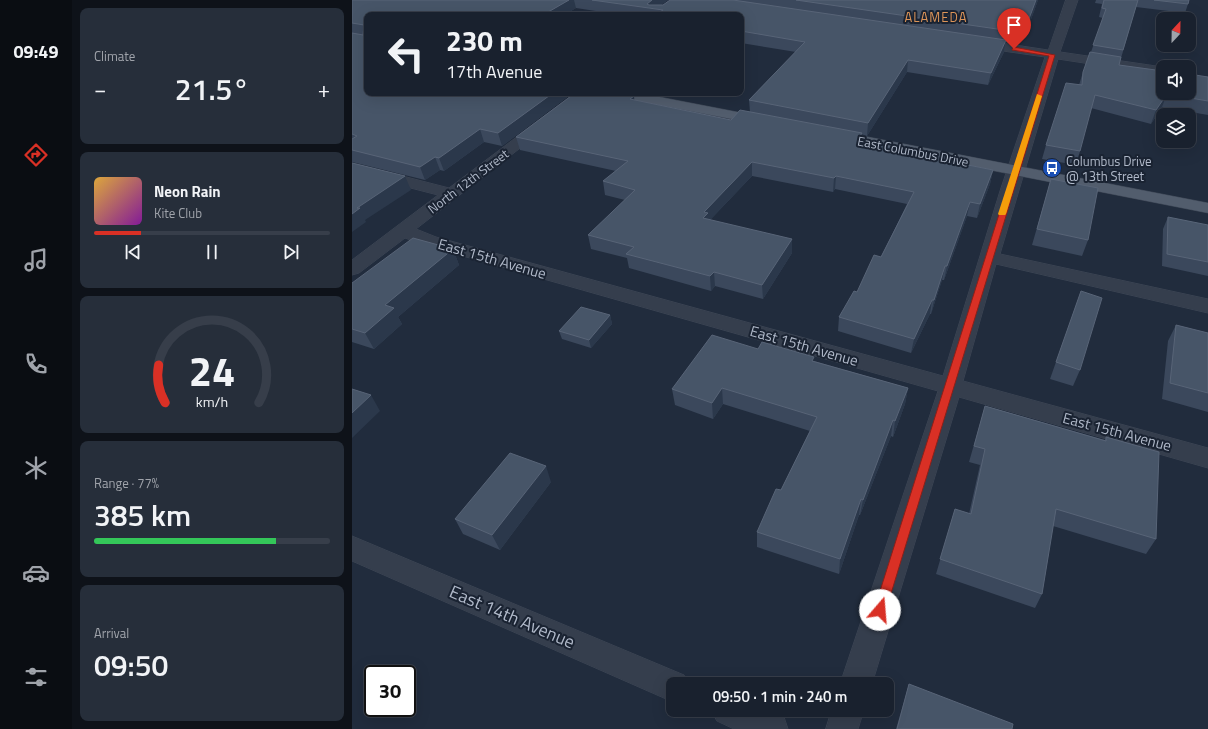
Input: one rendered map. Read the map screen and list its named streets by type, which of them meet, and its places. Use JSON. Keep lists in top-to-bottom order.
{
  "streets": {
    "main road": ["East Columbus Drive"],
    "street": ["North 12th Street", "East 15th Avenue", "East 14th Avenue"]
  },
  "crossings": [
    ["North 12th Street", "East 15th Avenue"]
  ],
  "districts": ["ALAMEDA"],
  "places": {
    "bus stop": ["Columbus Drive @ 13th Street"]
  },
  "north": "top",
  "page": {
    "tabs": "09:49",
    "tile": [
      "Climate",
      ["Range · 77%", "385 km"],
      ["Arrival", "09:50"]
    ],
    "turn": ["230 m", "17th Avenue"],
    "heat": ["−", "21.5°", "+"],
    "song": ["Neon Rain", "Kite Club"],
    "limit": "30",
    "trip": "09:50 · 1 min · 240 m",
    "gauge": ["24", "km/h"]
  }
}
